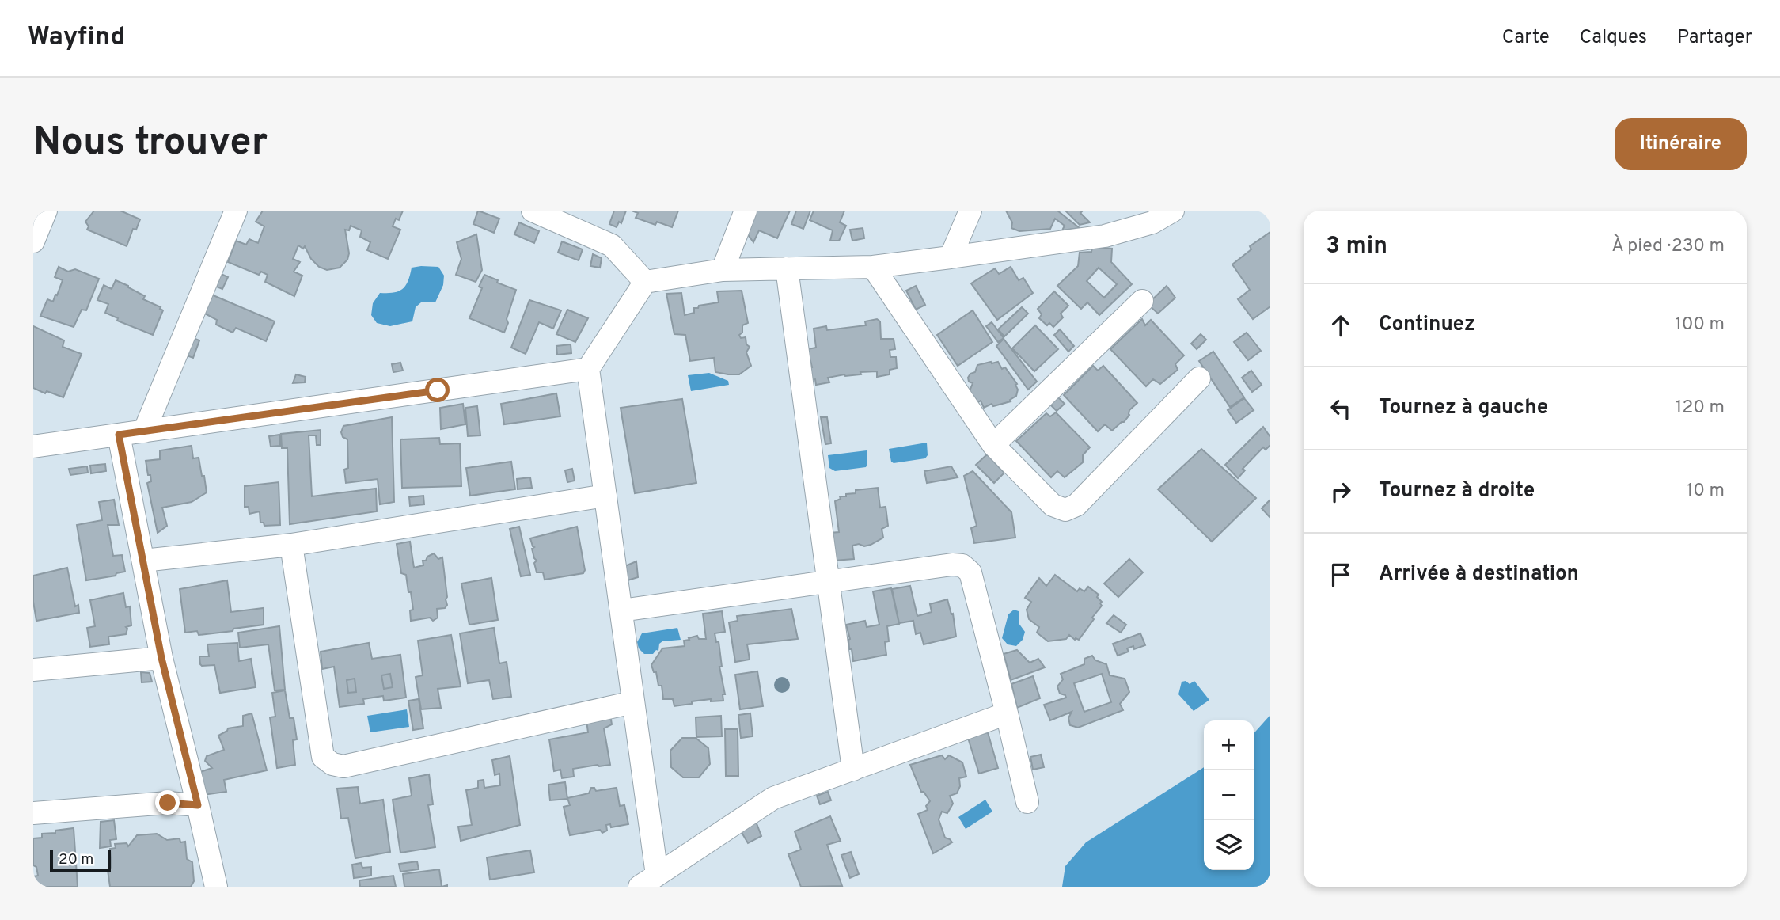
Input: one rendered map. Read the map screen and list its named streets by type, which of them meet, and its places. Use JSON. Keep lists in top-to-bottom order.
{
  "scale_bar": "20 m",
  "page": {
    "header": "Wayfind",
    "nav": ["Carte", "Calques", "Partager"],
    "buttons": "Itinéraire",
    "title": "Nous trouver",
    "heading": ["3 min", "À pied · 230 m"],
    "list": [
      ["Continuez", "100 m"],
      ["Tournez à gauche", "120 m"],
      ["Tournez à droite", "10 m"],
      "Arrivée à destination"
    ],
    "map_buttons": ["+", "−"],
    "scale": "20 m"
  }
}
